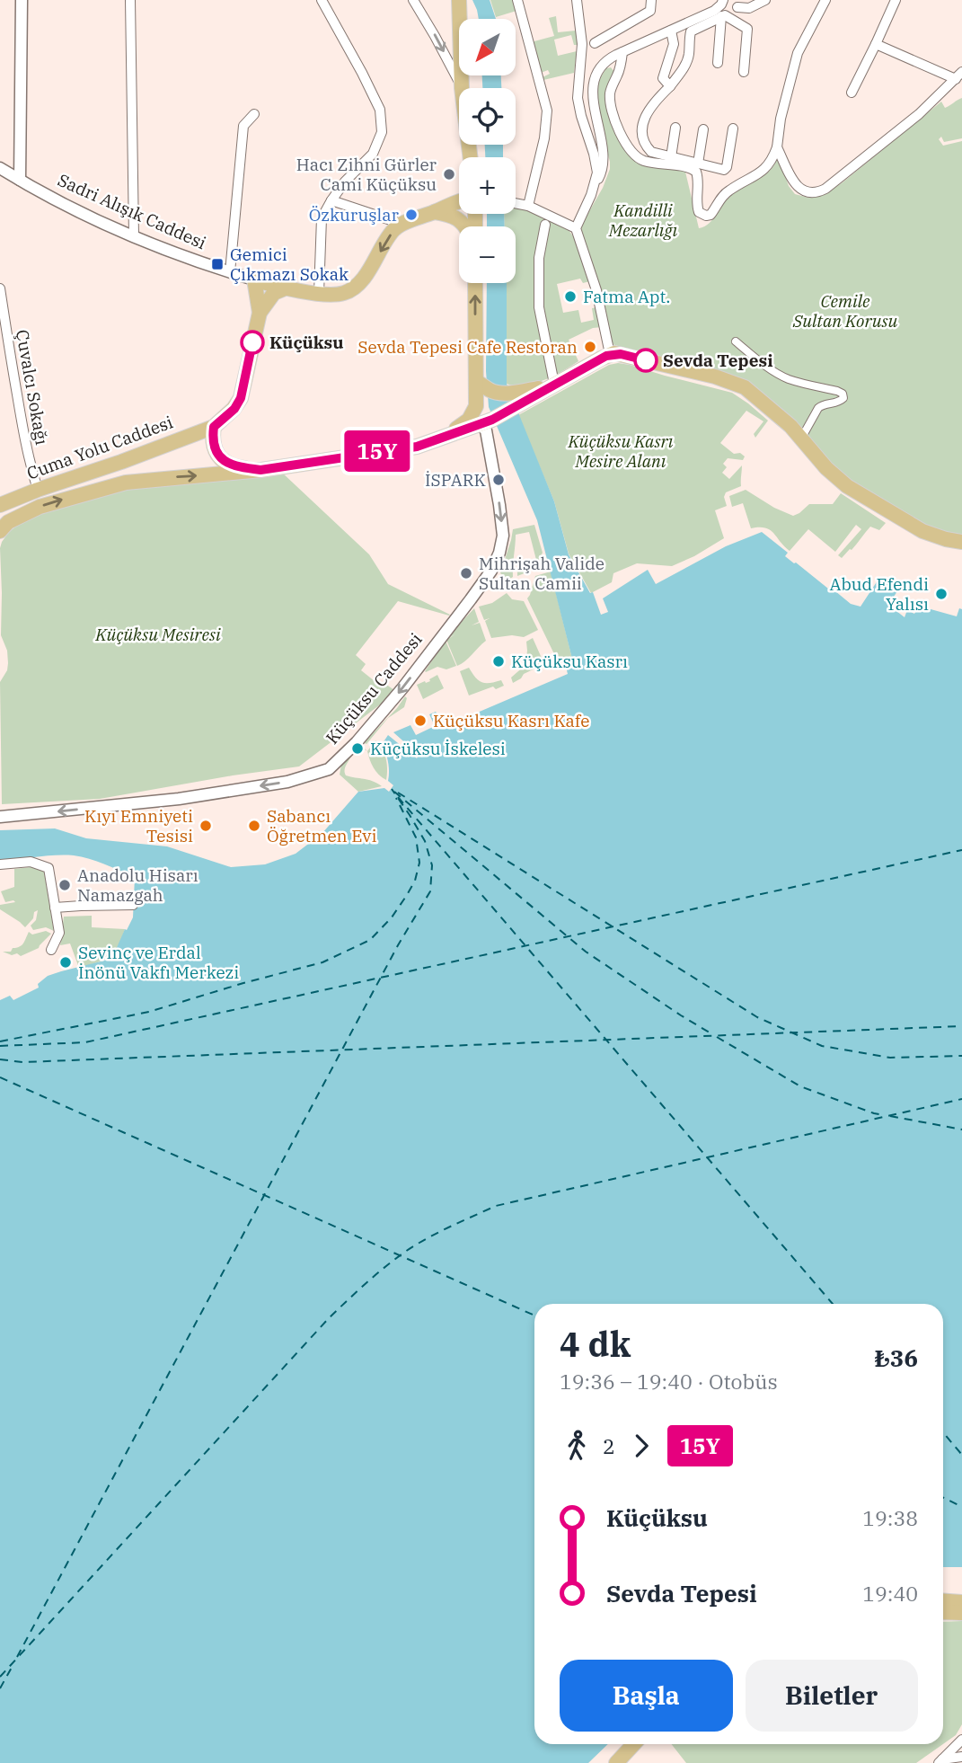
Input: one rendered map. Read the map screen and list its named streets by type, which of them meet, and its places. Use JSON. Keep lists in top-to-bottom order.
{
  "streets": {
    "main road": ["Cuma Yolu Caddesi", "Küçüksu Caddesi"],
    "street": ["Sadri Alışık Caddesi", "Çuvalcı Sokağı"]
  },
  "crossings": [
    ["Çuvalcı Sokağı", "Cuma Yolu Caddesi"],
    ["Cuma Yolu Caddesi", "Küçüksu Caddesi"]
  ],
  "parks": [
    "Kandilli Mezarlığı",
    "Cemile Sultan Korusu",
    "Küçüksu Kasrı Mesire Alanı",
    "Küçüksu Mesiresi"
  ],
  "places": {
    "other": [
      "Hacı Zihni Gürler Cami Küçüksu",
      "Özkuruşlar",
      "Fatma Apt.",
      "Küçüksu",
      "Sevda Tepesi Cafe Restoran",
      "Sevda Tepesi",
      "İSPARK",
      "Mihrişah Valide Sultan Camii",
      "Abud Efendi Yalısı",
      "Küçüksu Kasrı",
      "Küçüksu Kasrı Kafe",
      "Küçüksu İskelesi",
      "Kıyı Emniyeti Tesisi",
      "Sabancı Öğretmen Evi",
      "Anadolu Hisarı Namazgah",
      "Sevinç ve Erdal İnönü Vakfı Merkezi"
    ],
    "transit": ["Gemici Çıkmazı Sokak"]
  },
  "lines": ["bus line 15Y"],
  "north": "bottom left",
  "page": {
    "on_map": "15Y",
    "map_buttons": ["+", "−"],
    "heading": ["4 dk", "19:36 – 19:40 · Otobüs", "₺36"],
    "legs": ["2", "15Y"],
    "list": [
      {
        "name": "Küçüksu",
        "value": "19:38"
      },
      {
        "name": "Sevda Tepesi",
        "value": "19:40"
      }
    ],
    "buttons": ["Başla", "Biletler"]
  }
}
